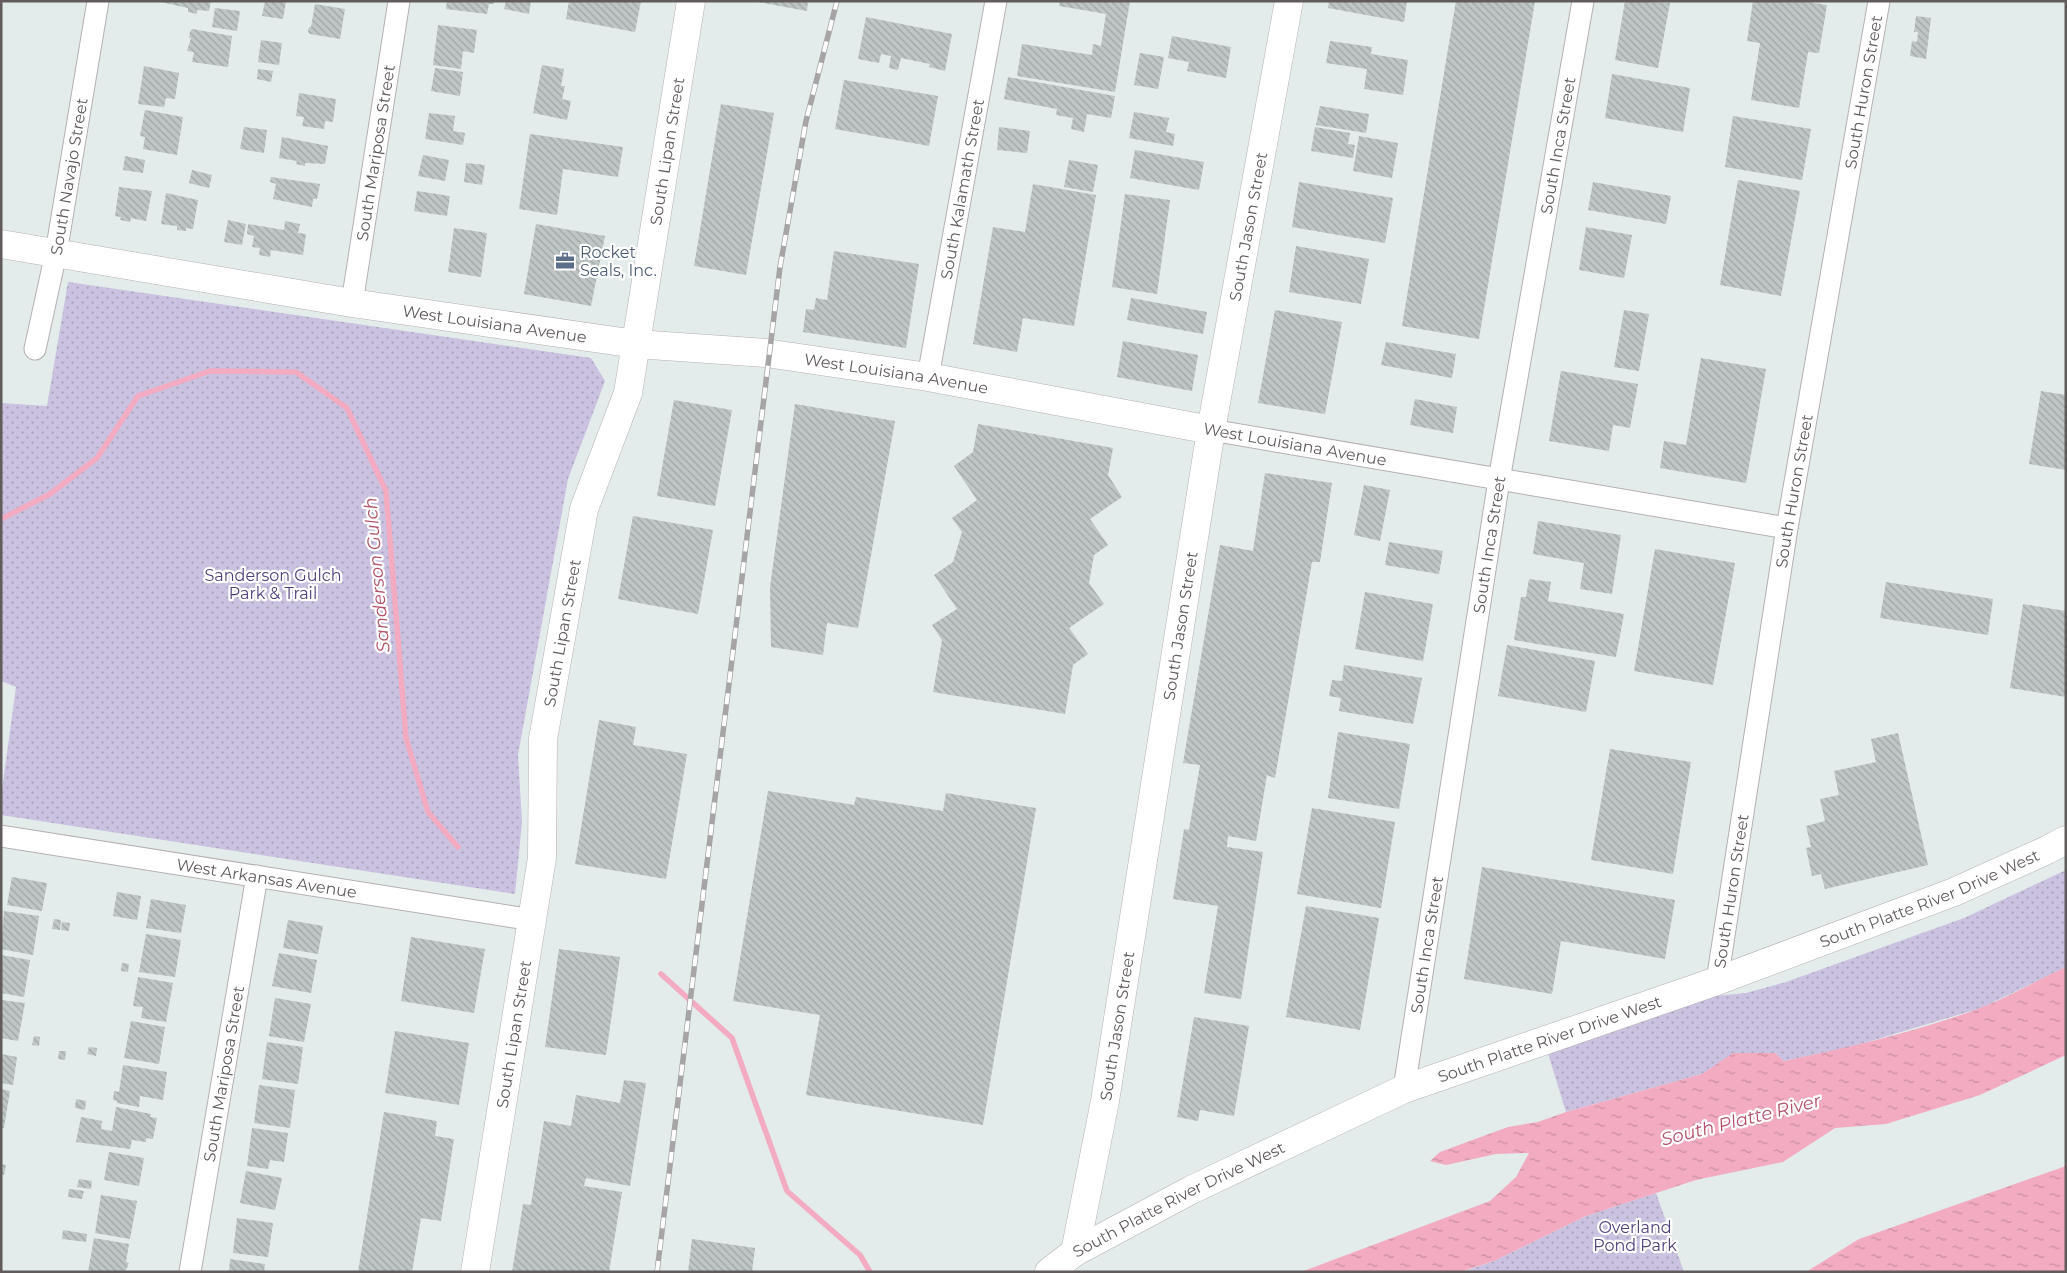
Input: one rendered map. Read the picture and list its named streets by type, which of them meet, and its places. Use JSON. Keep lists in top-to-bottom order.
{
  "streets": {
    "street": [
      "South Huron Street",
      "South Inca Street",
      "South Lipan Street",
      "South Mariposa Street",
      "South Navajo Street",
      "South Kalamath Street",
      "South Jason Street",
      "West Louisiana Avenue",
      "West Arkansas Avenue",
      "South Platte River Drive West"
    ]
  },
  "crossings": [
    ["South Huron Street", "West Louisiana Avenue"],
    ["South Huron Street", "South Platte River Drive West"],
    ["South Inca Street", "West Louisiana Avenue"],
    ["South Inca Street", "South Platte River Drive West"],
    ["South Lipan Street", "West Louisiana Avenue"],
    ["South Lipan Street", "West Arkansas Avenue"],
    ["South Mariposa Street", "West Louisiana Avenue"],
    ["South Mariposa Street", "West Arkansas Avenue"],
    ["South Navajo Street", "West Louisiana Avenue"],
    ["South Kalamath Street", "West Louisiana Avenue"],
    ["South Jason Street", "West Louisiana Avenue"],
    ["South Jason Street", "South Platte River Drive West"]
  ],
  "water": ["Sanderson Gulch", "South Platte River"],
  "parks": ["Sanderson Gulch Park & Trail", "Overland Pond Park"],
  "places": {
    "office": ["Rocket Seals, Inc."]
  }
}
